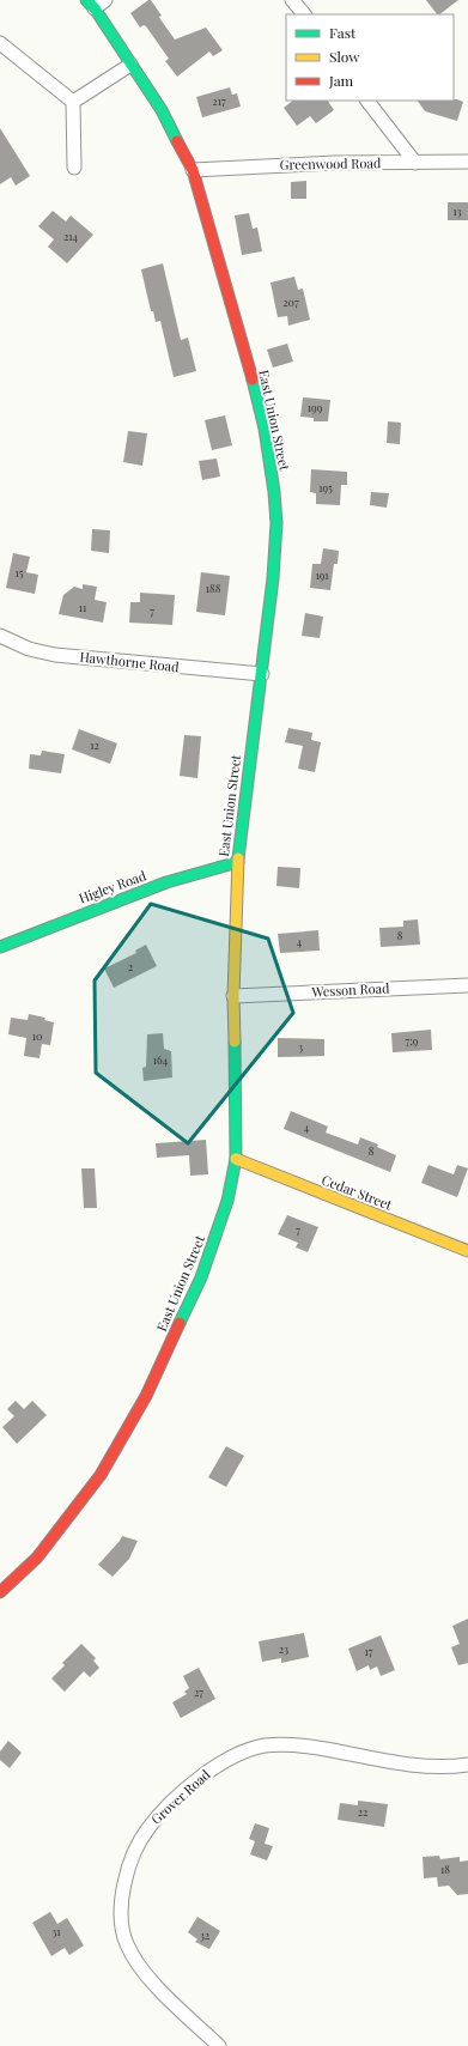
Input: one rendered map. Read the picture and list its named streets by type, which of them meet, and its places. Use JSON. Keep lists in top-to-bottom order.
{
  "streets": {
    "street": [
      "Greenwood Road",
      "East Union Street",
      "Hawthorne Road",
      "Higley Road",
      "Wesson Road",
      "Cedar Street",
      "Grover Road"
    ]
  },
  "crossings": [
    ["Greenwood Road", "East Union Street"],
    ["East Union Street", "Hawthorne Road"],
    ["East Union Street", "Higley Road"],
    ["East Union Street", "Wesson Road"],
    ["East Union Street", "Cedar Street"]
  ],
  "house_numbers": [
    "217",
    "13",
    "214",
    "207",
    "199",
    "195",
    "15",
    "191",
    "188",
    "11",
    "7",
    "12",
    "8",
    "4",
    "2",
    "10",
    "7;9",
    "3",
    "164",
    "4",
    "8",
    "7",
    "23",
    "17",
    "27",
    "22",
    "18",
    "31",
    "32"
  ],
  "legend": ["Fast", "Slow", "Jam"]
}
